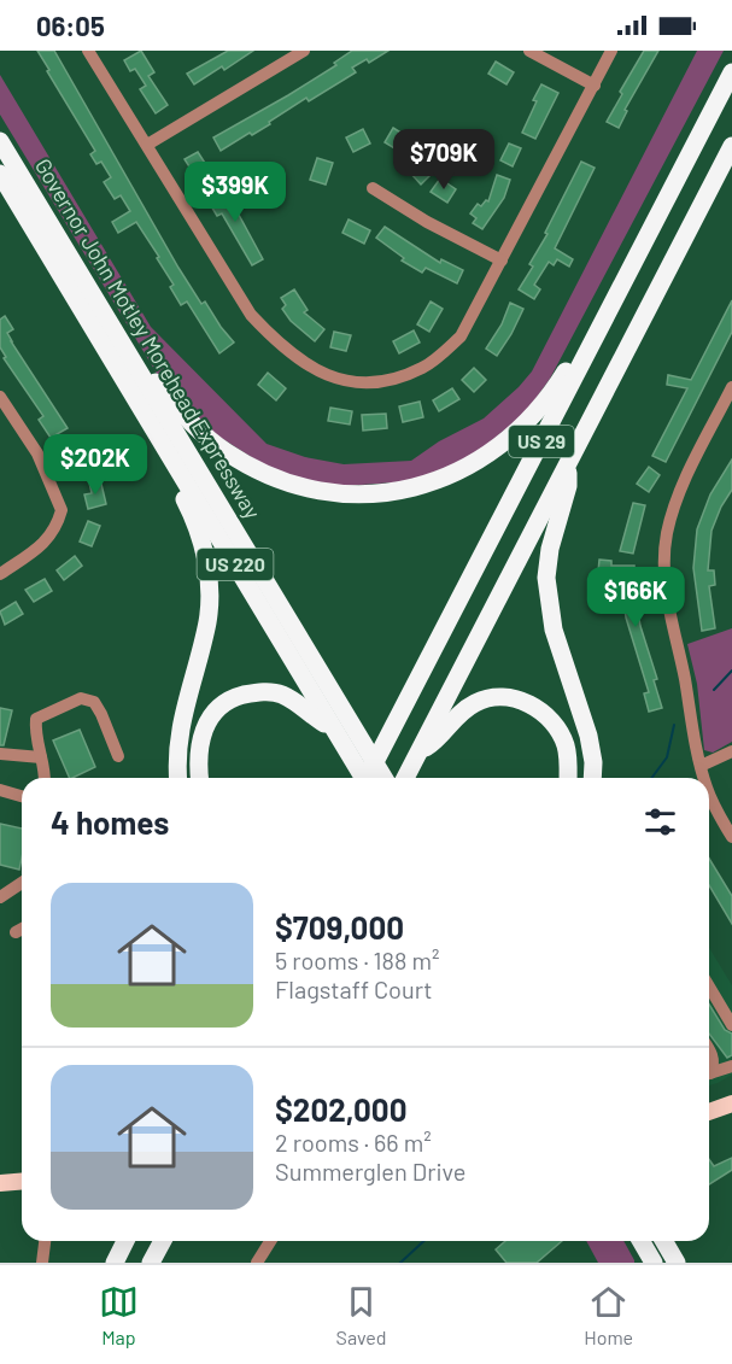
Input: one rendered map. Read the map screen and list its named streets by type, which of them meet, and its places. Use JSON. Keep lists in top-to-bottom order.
{
  "streets": {
    "highway": ["Governor John Motley Morehead Expressway", "US 29", "US 220"]
  },
  "page": {
    "status": "06:05",
    "price": [
      "$709K",
      "$399K",
      "$202K",
      "$166K"
    ],
    "heading": "4 homes",
    "list": [
      {
        "name": "$709,000",
        "note": "5 rooms · 188 m² · Flagstaff Court"
      },
      {
        "name": "$202,000",
        "note": "2 rooms · 66 m² · Summerglen Drive"
      }
    ],
    "tabs": ["Map", "Saved", "Home"]
  }
}
